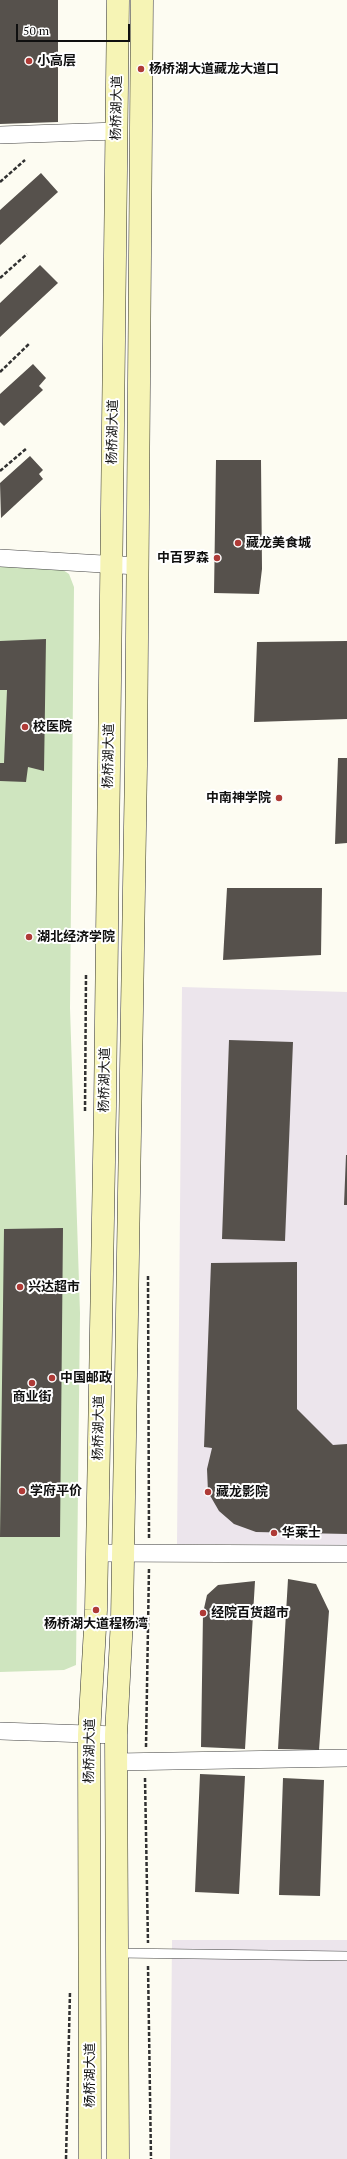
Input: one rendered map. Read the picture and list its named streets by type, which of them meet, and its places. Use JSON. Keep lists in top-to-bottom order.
{
  "streets": {
    "main road": ["杨桥湖大道"]
  },
  "places": [
    "小高层",
    "杨桥湖大道藏龙大道口",
    "藏龙美食城",
    "中百罗森",
    "校医院",
    "中南神学院",
    "湖北经济学院",
    "兴达超市",
    "中国邮政",
    "商业街",
    "学府平价",
    "藏龙影院",
    "华莱士",
    "杨桥湖大道程杨湾",
    "经院百货超市"
  ],
  "scale_bar": "50 m"
}
